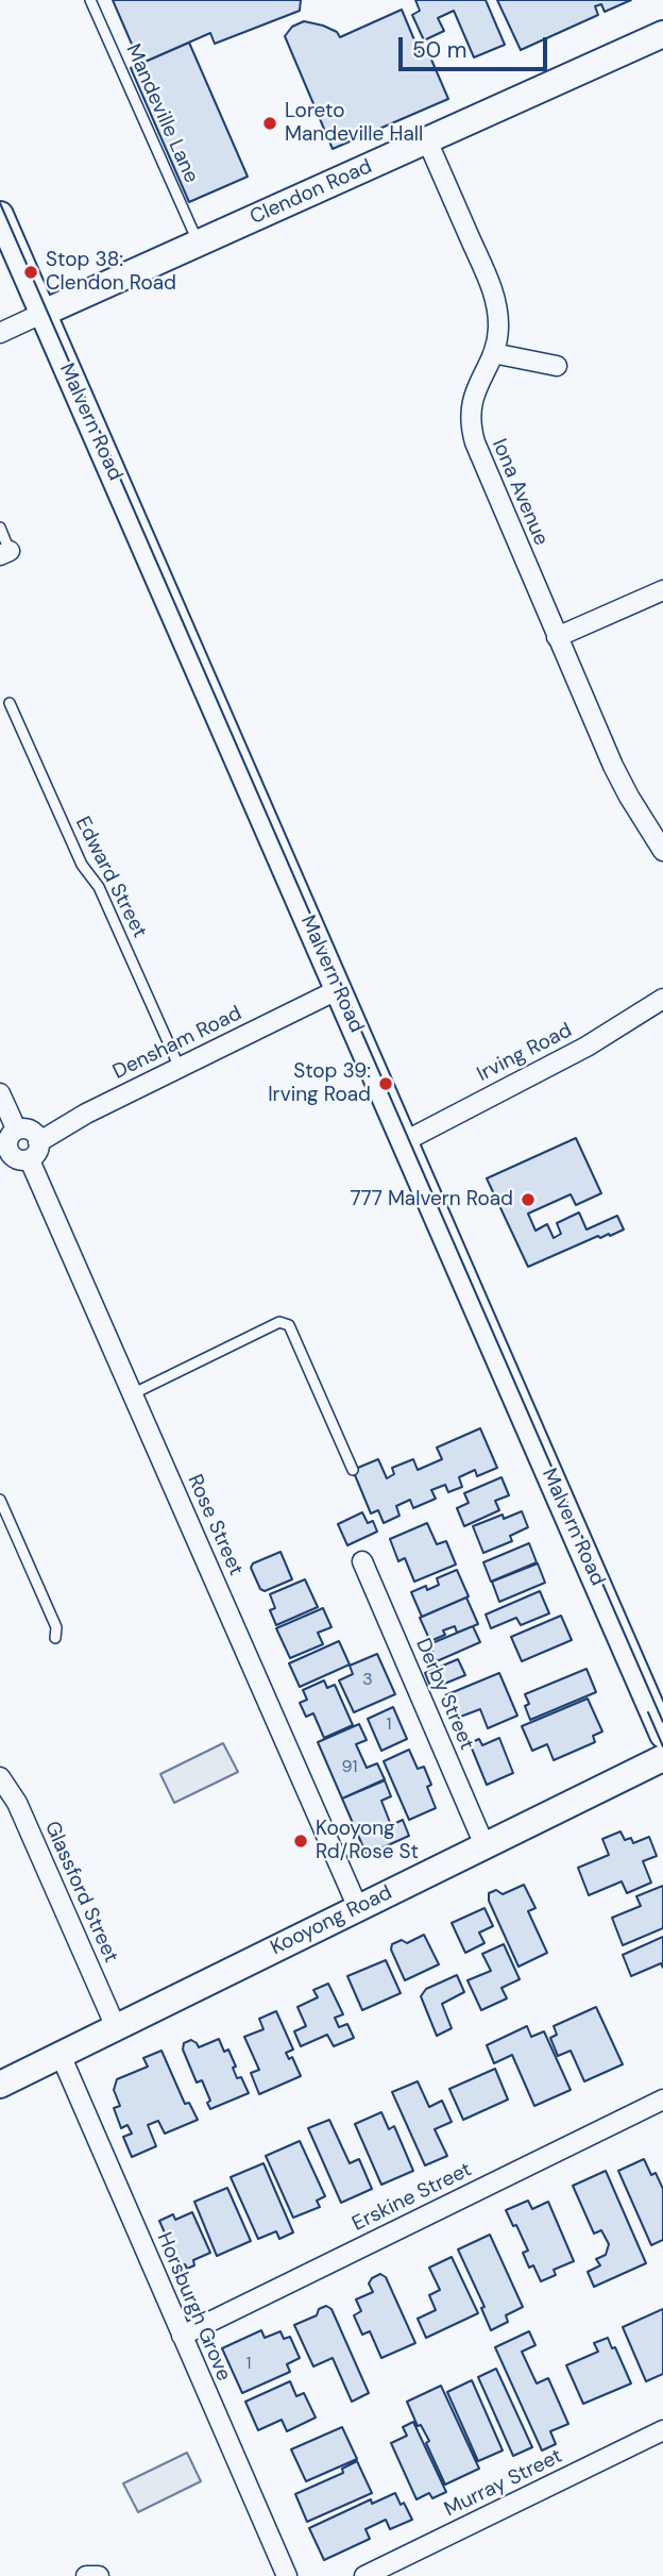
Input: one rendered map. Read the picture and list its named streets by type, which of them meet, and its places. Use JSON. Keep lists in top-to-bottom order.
{
  "streets": {
    "main road": ["Clendon Road", "Malvern Road", "Kooyong Road"],
    "street": [
      "Iona Avenue",
      "Densham Road",
      "Irving Road",
      "Rose Street",
      "Derby Street",
      "Glassford Street",
      "Erskine Street",
      "Horsburgh Grove",
      "Murray Street"
    ],
    "lane": ["Mandeville Lane", "Edward Street"]
  },
  "crossings": [
    ["Mandeville Lane", "Clendon Road"],
    ["Clendon Road", "Malvern Road"],
    ["Clendon Road", "Iona Avenue"],
    ["Malvern Road", "Densham Road"],
    ["Malvern Road", "Irving Road"],
    ["Edward Street", "Densham Road"],
    ["Densham Road", "Rose Street"],
    ["Rose Street", "Kooyong Road"],
    ["Derby Street", "Kooyong Road"],
    ["Glassford Street", "Kooyong Road"],
    ["Kooyong Road", "Horsburgh Grove"],
    ["Erskine Street", "Horsburgh Grove"]
  ],
  "places": [
    "Loreto Mandeville Hall",
    "Stop 38: Clendon Road",
    "Stop 39: Irving Road",
    "777 Malvern Road",
    "Kooyong Rd/Rose St"
  ],
  "house_numbers": [
    "3",
    "1",
    "91",
    "1"
  ],
  "scale_bar": "50 m"
}
